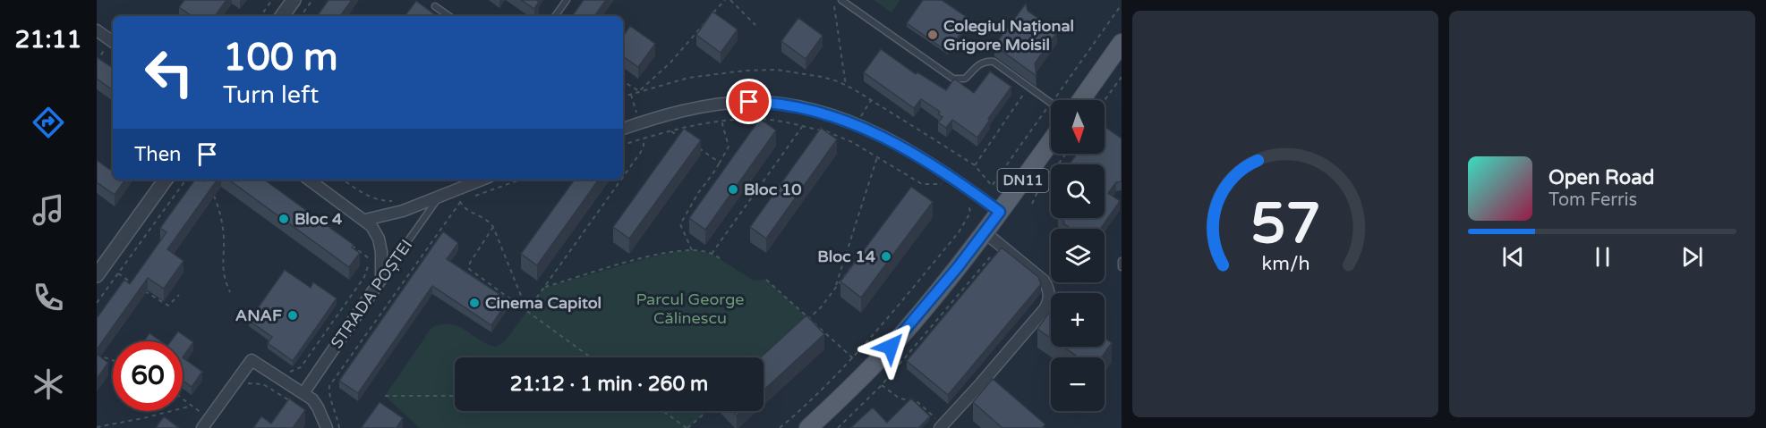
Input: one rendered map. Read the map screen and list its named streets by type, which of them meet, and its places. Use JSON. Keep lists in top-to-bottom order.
{
  "streets": {
    "main road": ["DN11"],
    "street": ["STRADA POȘTEI"]
  },
  "parks": ["Parcul George Călinescu"],
  "places": [
    "Colegiul Național Grigore Moisil",
    "Bloc 10",
    "Bloc 4",
    "Bloc 14",
    "Cinema Capitol",
    "ANAF"
  ],
  "north": "bottom",
  "page": {
    "tabs": "21:11",
    "turn": ["100 m", "Turn left"],
    "map_buttons": ["+", "−"],
    "then": "Then",
    "song": ["Open Road", "Tom Ferris"],
    "limit": "60",
    "trip": "21:12 · 1 min · 260 m",
    "gauge": ["57", "km/h"]
  }
}
